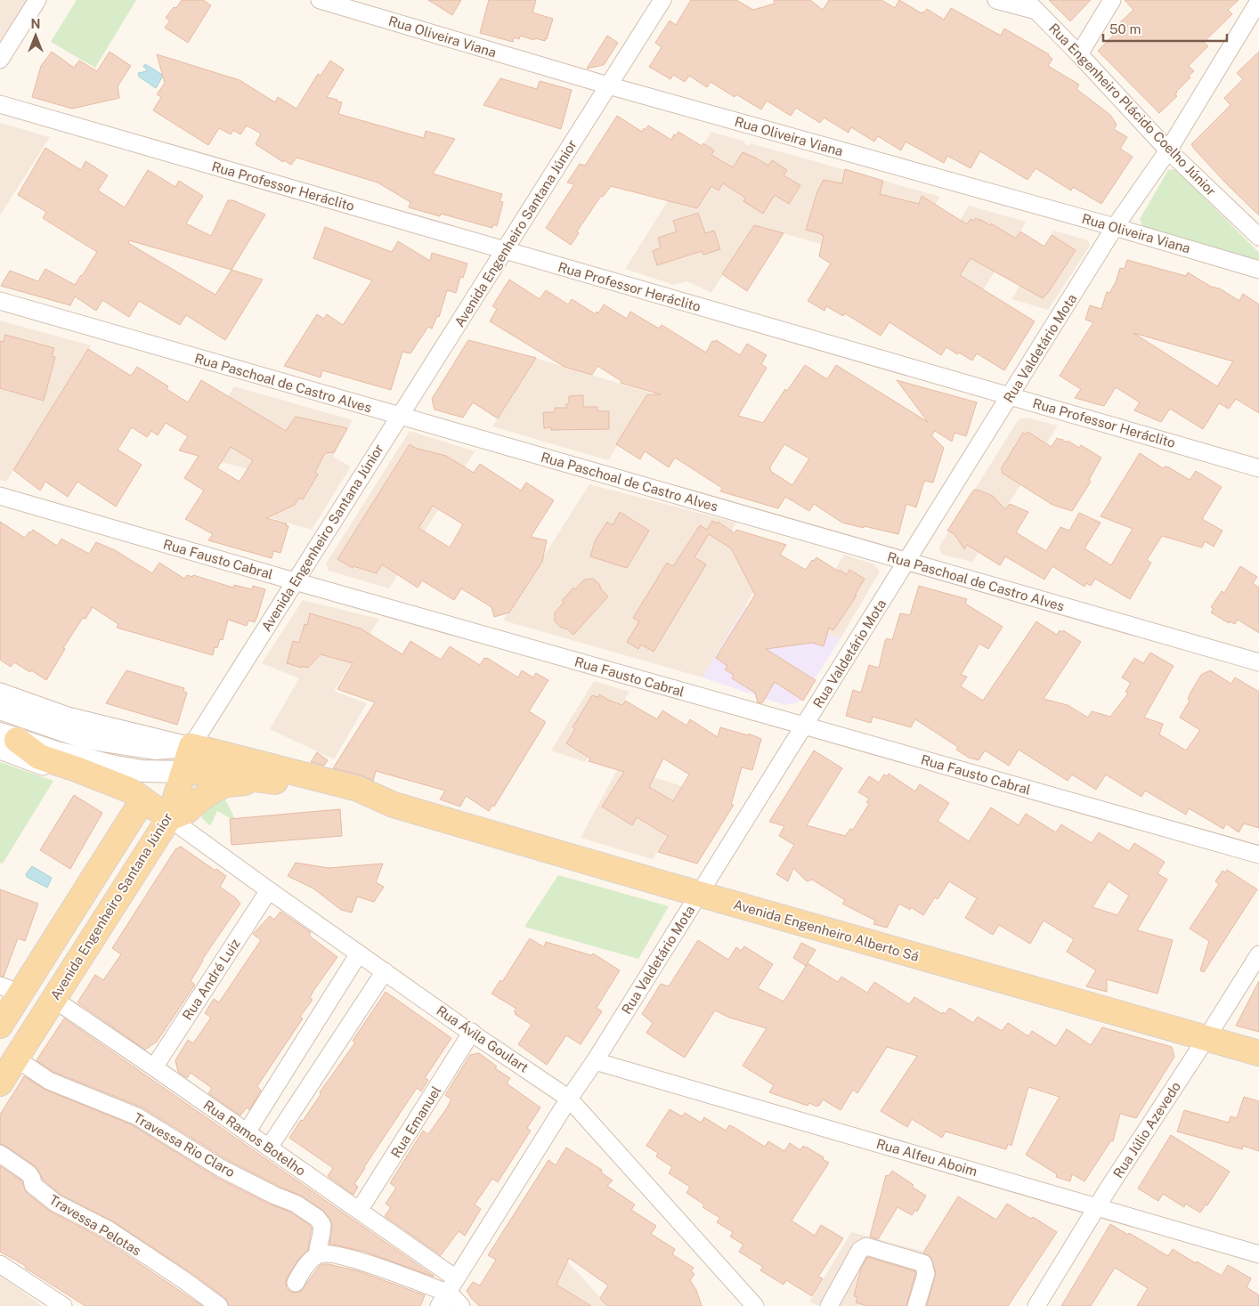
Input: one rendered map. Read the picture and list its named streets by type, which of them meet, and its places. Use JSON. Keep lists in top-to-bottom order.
{
  "streets": {
    "main road": ["Avenida Engenheiro Santana Júnior", "Avenida Engenheiro Alberto Sá"],
    "street": [
      "Rua Oliveira Viana",
      "Rua Engenheiro Plácido Coelho Júnior",
      "Rua Professor Heráclito",
      "Rua Valdetário Mota",
      "Rua Paschoal de Castro Alves",
      "Rua Fausto Cabral",
      "Rua André Luiz",
      "Rua Ávila Goulart",
      "Rua Emanuel",
      "Rua Júlio Azevedo",
      "Rua Ramos Botelho",
      "Travessa Rio Claro",
      "Rua Alfeu Aboim",
      "Travessa Pelotas"
    ]
  },
  "crossings": [
    ["Rua Oliveira Viana", "Avenida Engenheiro Santana Júnior"],
    ["Rua Oliveira Viana", "Rua Valdetário Mota"],
    ["Rua Engenheiro Plácido Coelho Júnior", "Rua Valdetário Mota"],
    ["Rua Professor Heráclito", "Avenida Engenheiro Santana Júnior"],
    ["Rua Professor Heráclito", "Rua Valdetário Mota"],
    ["Avenida Engenheiro Santana Júnior", "Rua Paschoal de Castro Alves"],
    ["Avenida Engenheiro Santana Júnior", "Rua Fausto Cabral"],
    ["Avenida Engenheiro Santana Júnior", "Avenida Engenheiro Alberto Sá"],
    ["Avenida Engenheiro Santana Júnior", "Rua Ávila Goulart"],
    ["Avenida Engenheiro Santana Júnior", "Rua Ramos Botelho"],
    ["Avenida Engenheiro Santana Júnior", "Travessa Rio Claro"],
    ["Rua Valdetário Mota", "Rua Paschoal de Castro Alves"],
    ["Rua Valdetário Mota", "Rua Fausto Cabral"],
    ["Rua Valdetário Mota", "Avenida Engenheiro Alberto Sá"],
    ["Rua Valdetário Mota", "Rua Ávila Goulart"],
    ["Rua Valdetário Mota", "Rua Ramos Botelho"],
    ["Rua Valdetário Mota", "Rua Alfeu Aboim"],
    ["Avenida Engenheiro Alberto Sá", "Rua Júlio Azevedo"],
    ["Rua André Luiz", "Rua Ávila Goulart"],
    ["Rua André Luiz", "Rua Ramos Botelho"],
    ["Rua Ávila Goulart", "Rua Emanuel"],
    ["Rua Emanuel", "Rua Ramos Botelho"],
    ["Rua Júlio Azevedo", "Rua Alfeu Aboim"]
  ],
  "scale_bar": "50 m",
  "north": "top"
}
